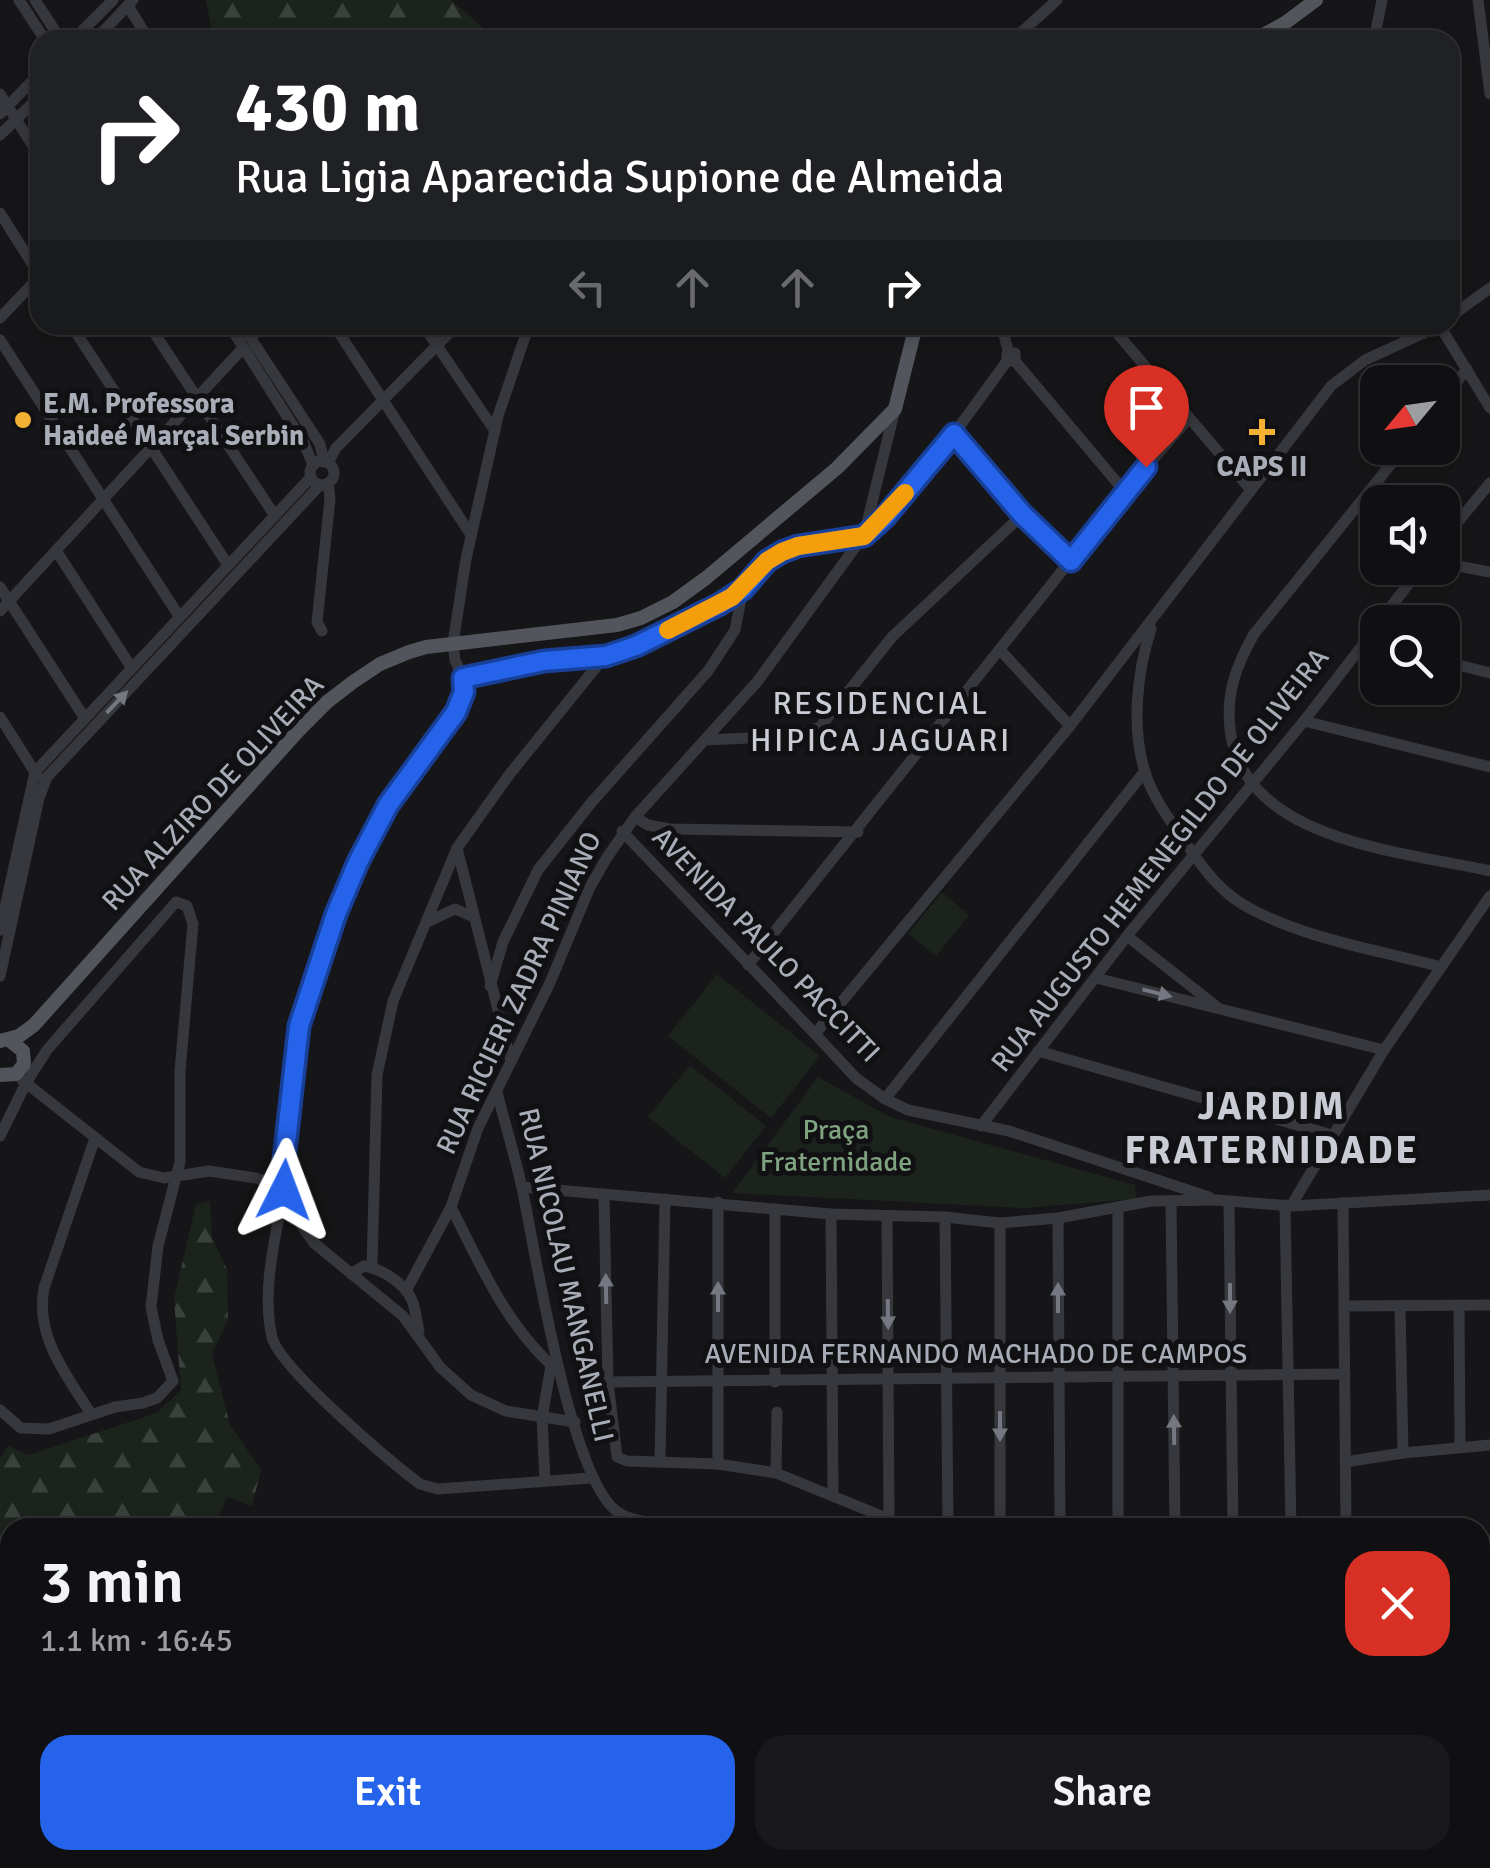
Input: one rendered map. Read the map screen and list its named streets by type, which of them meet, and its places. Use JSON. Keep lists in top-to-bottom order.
{
  "streets": {
    "main road": ["RUA ALZIRO DE OLIVEIRA"],
    "street": [
      "RUA AUGUSTO HEMENEGILDO DE OLIVEIRA",
      "AVENIDA PAULO PACCITTI",
      "RUA RICIERI ZADRA PINIANO",
      "RUA NICOLAU MANGANELLI",
      "AVENIDA FERNANDO MACHADO DE CAMPOS"
    ]
  },
  "crossings": [
    ["RUA ALZIRO DE OLIVEIRA", "RUA RICIERI ZADRA PINIANO"],
    ["RUA AUGUSTO HEMENEGILDO DE OLIVEIRA", "AVENIDA PAULO PACCITTI"],
    ["AVENIDA PAULO PACCITTI", "RUA RICIERI ZADRA PINIANO"],
    ["RUA RICIERI ZADRA PINIANO", "RUA NICOLAU MANGANELLI"]
  ],
  "districts": ["RESIDENCIAL HIPICA JAGUARI", "JARDIM FRATERNIDADE"],
  "parks": ["Praça Fraternidade"],
  "places": {
    "other": ["E.M. Professora Haideé Marçal Serbin"],
    "health": ["CAPS II"]
  },
  "north": "bottom left",
  "page": {
    "turn": ["430 m", "Rua Ligia Aparecida Supione de Almeida"],
    "heading": ["3 min", "1.1 km · 16:45"],
    "buttons": ["Exit", "Share"]
  }
}
